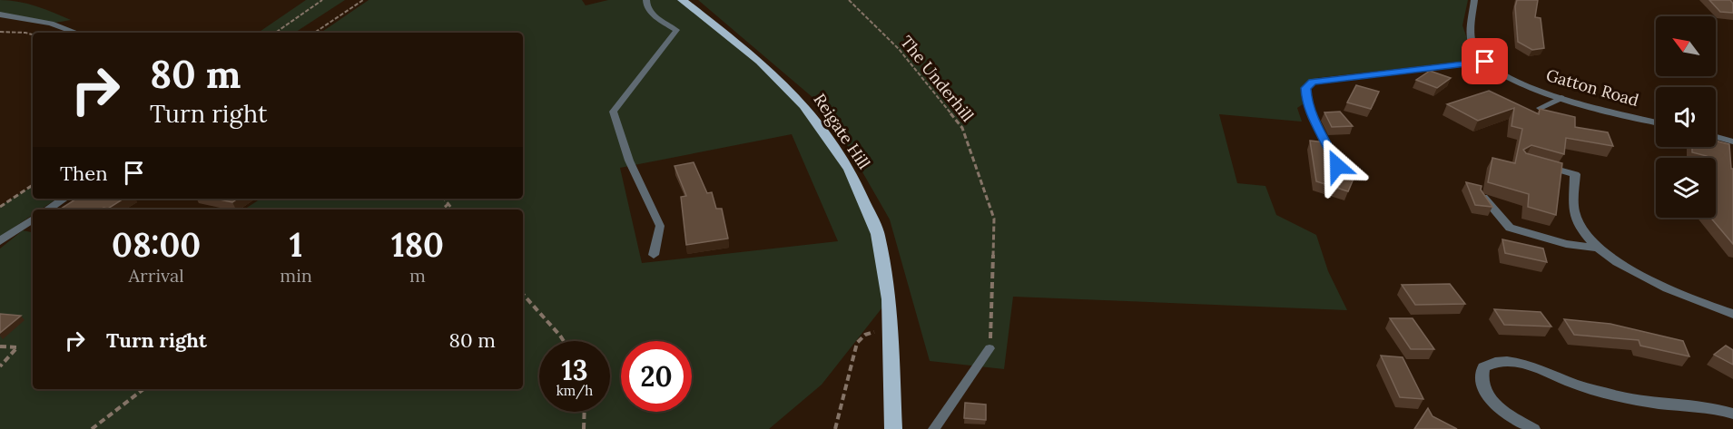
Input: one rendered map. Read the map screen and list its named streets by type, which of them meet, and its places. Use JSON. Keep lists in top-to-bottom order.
{
  "streets": {
    "main road": ["Reigate Hill"],
    "street": ["Gatton Road"],
    "path": ["The Underhill"]
  },
  "north": "top left",
  "page": {
    "turn": ["80 m", "Turn right"],
    "then": "Then",
    "eta": [
      "08:00",
      "Arrival",
      "1",
      "min",
      "180",
      "m"
    ],
    "list": [
      {
        "name": "Turn right",
        "value": "80 m"
      }
    ],
    "speed": "13 km/h",
    "limit": "20"
  }
}
